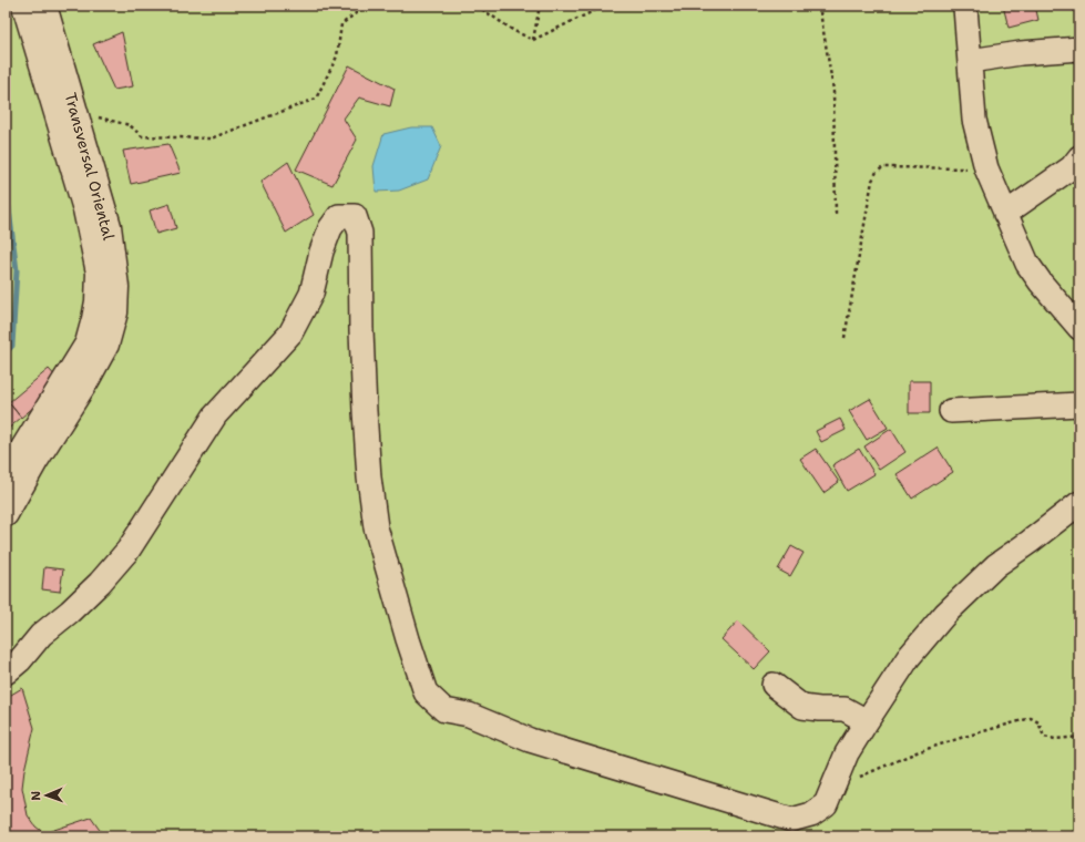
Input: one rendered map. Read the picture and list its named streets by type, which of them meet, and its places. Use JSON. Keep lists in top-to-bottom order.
{
  "streets": {
    "main road": ["Transversal Oriental"]
  },
  "north": "left"
}
